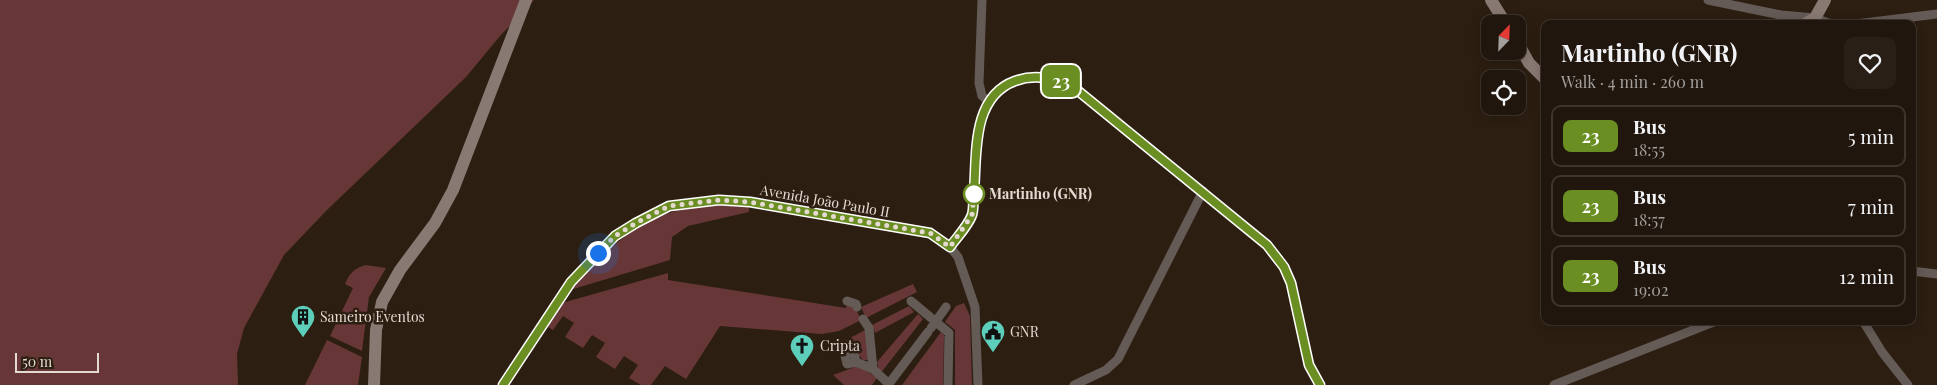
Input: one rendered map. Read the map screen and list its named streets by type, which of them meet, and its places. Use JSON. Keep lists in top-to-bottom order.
{
  "streets": {
    "street": ["Avenida João Paulo II"]
  },
  "places": {
    "other": ["Martinho (GNR)"],
    "building": ["Sameiro Eventos"],
    "public building": ["GNR"],
    "church": ["Cripta"]
  },
  "lines": ["bus line 23"],
  "scale_bar": "50 m",
  "north": "top right",
  "page": {
    "on_map": "23",
    "heading": ["Martinho (GNR)", "Walk · 4 min · 260 m"],
    "list": [
      {
        "mark": "23",
        "name": "Bus",
        "note": "18:55",
        "value": "5 min"
      },
      {
        "mark": "23",
        "name": "Bus",
        "note": "18:57",
        "value": "7 min"
      },
      {
        "mark": "23",
        "name": "Bus",
        "note": "19:02",
        "value": "12 min"
      }
    ],
    "scale": "50 m"
  }
}
